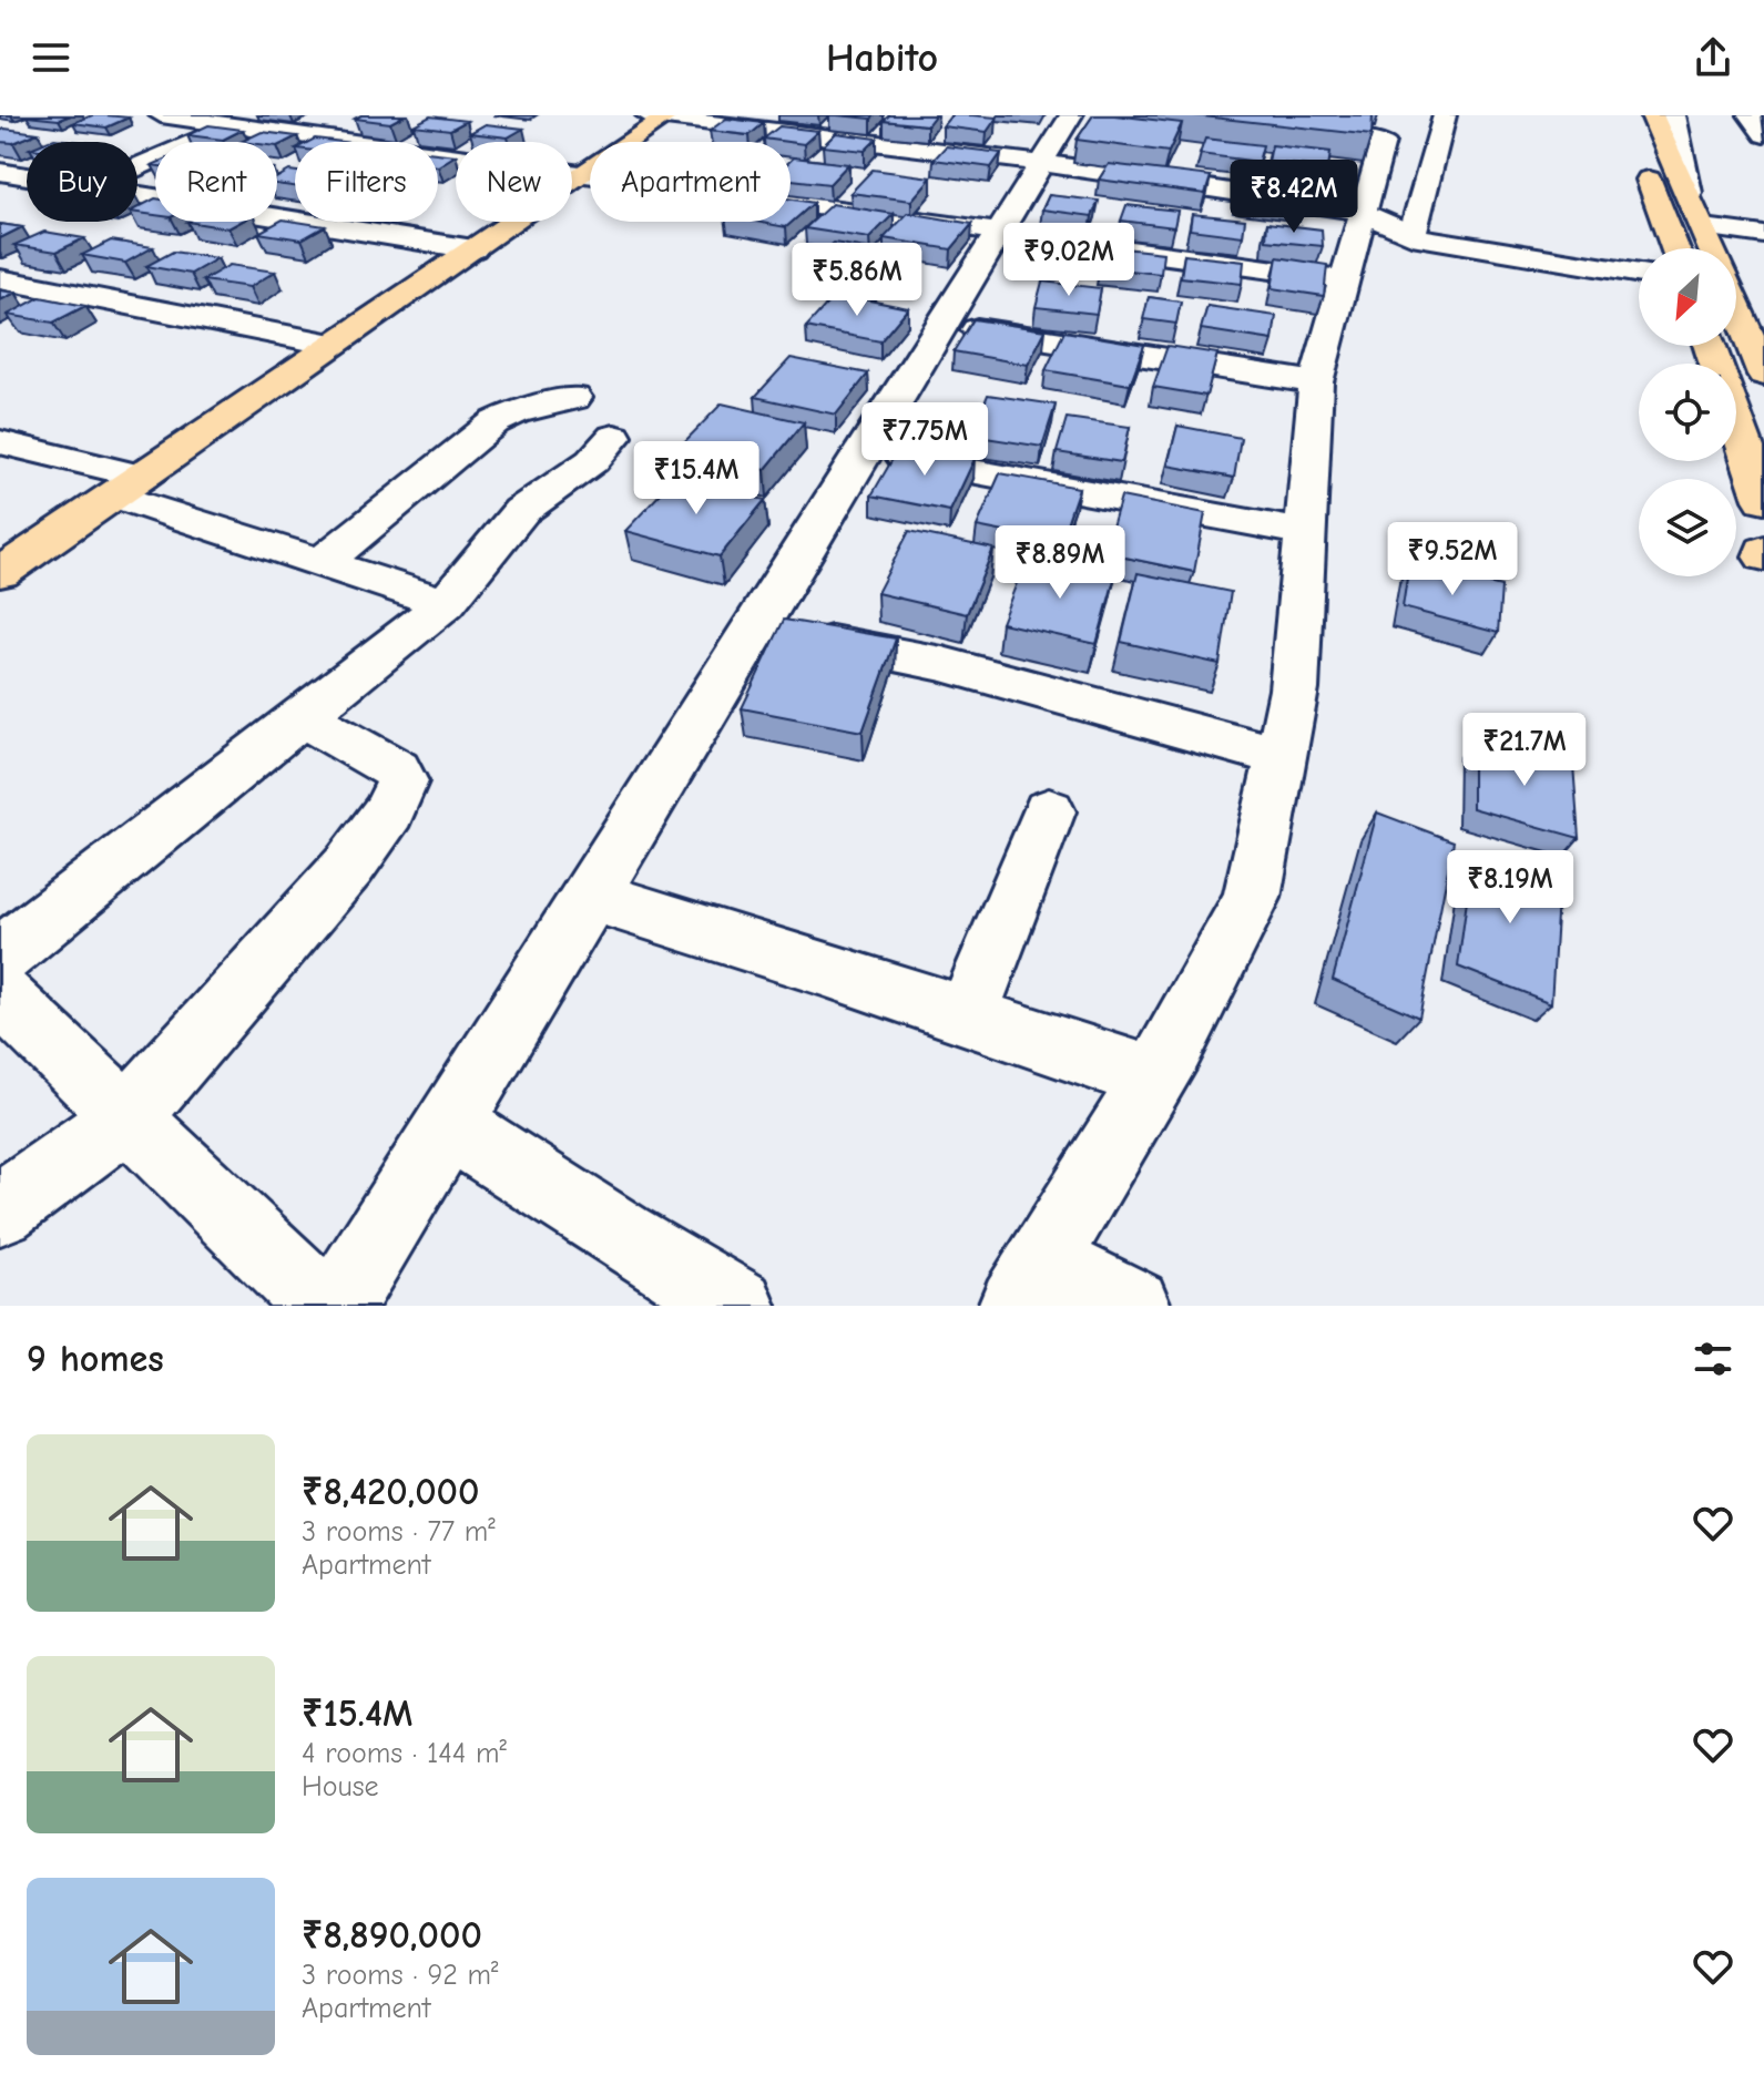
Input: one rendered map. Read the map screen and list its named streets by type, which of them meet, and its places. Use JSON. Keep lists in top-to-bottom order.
{
  "north": "bottom left",
  "page": {
    "header": "Habito",
    "chip": [
      "Buy",
      "Rent",
      "Filters",
      "New",
      "Apartment"
    ],
    "price": [
      "₹8.42M",
      "₹9.02M",
      "₹5.86M",
      "₹7.75M",
      "₹15.4M",
      "₹9.52M",
      "₹8.89M",
      "₹21.7M",
      "₹8.19M"
    ],
    "heading": "9 homes",
    "list": [
      {
        "name": "₹8,420,000",
        "note": "3 rooms · 77 m² · Apartment"
      },
      {
        "name": "₹15.4M",
        "note": "4 rooms · 144 m² · House"
      },
      {
        "name": "₹8,890,000",
        "note": "3 rooms · 92 m² · Apartment"
      }
    ]
  }
}
